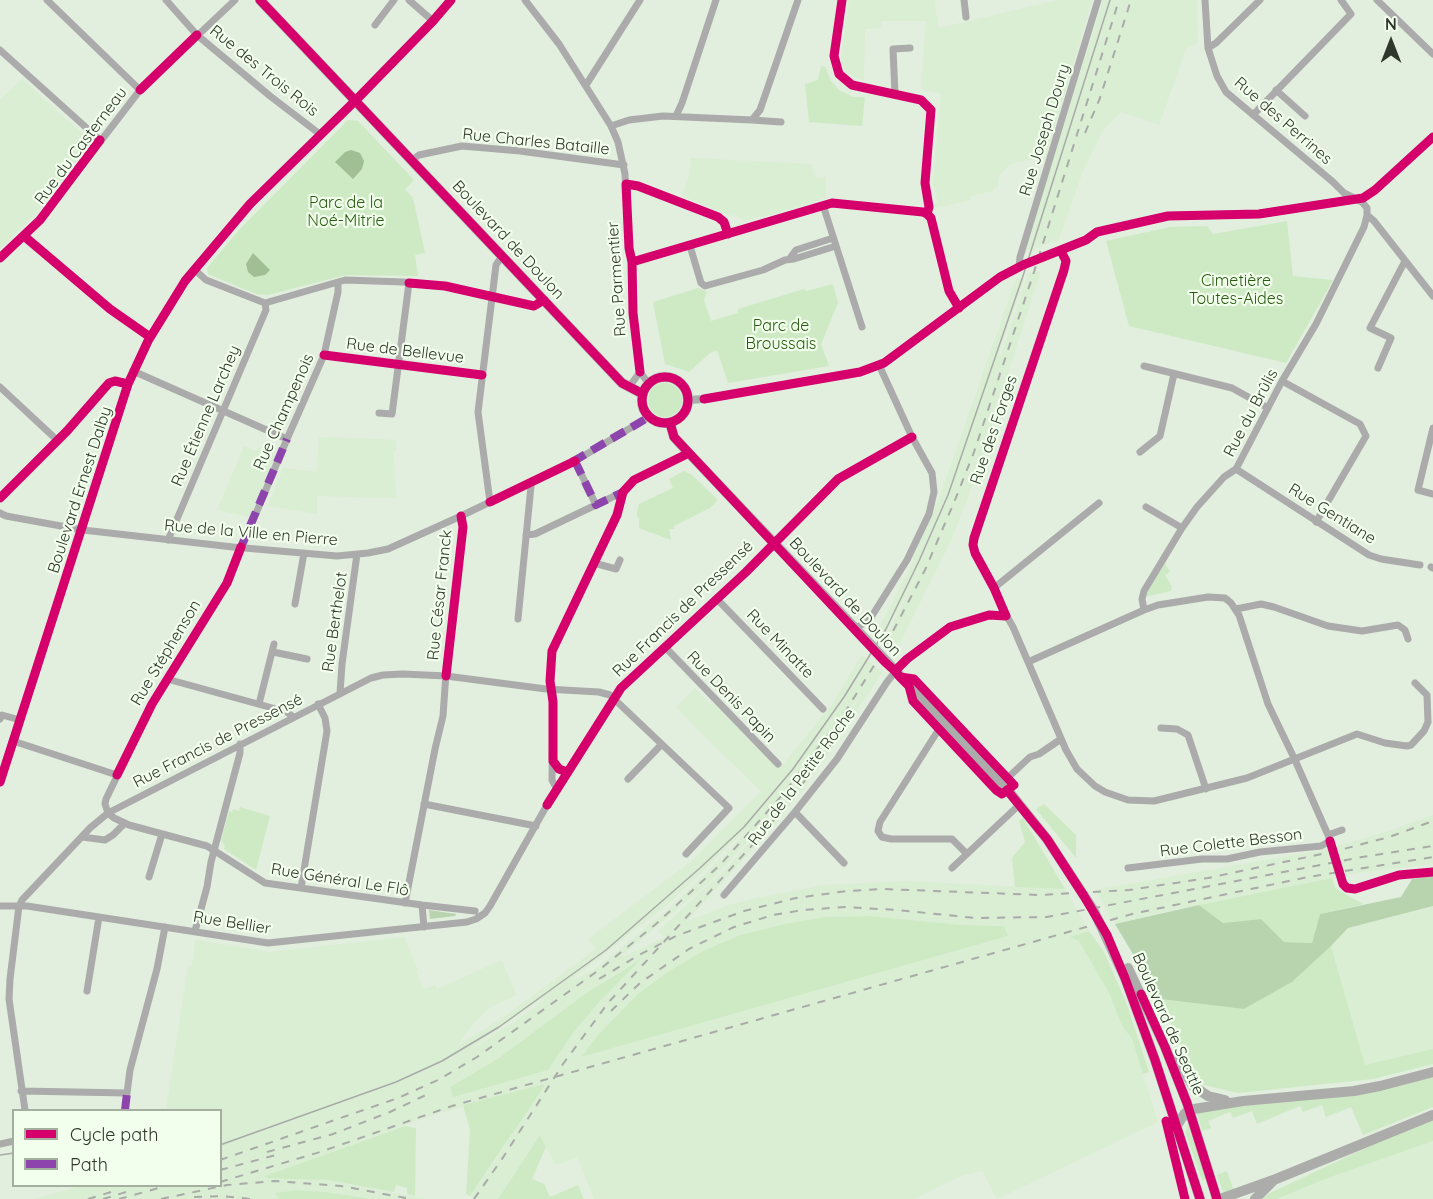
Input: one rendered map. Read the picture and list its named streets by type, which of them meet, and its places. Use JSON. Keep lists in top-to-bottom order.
{
  "streets": {
    "main road": ["Boulevard de Doulon", "Boulevard de Seattle"],
    "street": [
      "Rue des Trois Rois",
      "Rue des Perrines",
      "Rue Joseph Doury",
      "Rue Charles Bataille",
      "Rue du Casterneau",
      "Rue Parmentier",
      "Rue de Bellevue",
      "Rue Champenois",
      "Rue du Brûlis",
      "Rue Étienne Larchey",
      "Rue des Forges",
      "Boulevard Ernest Dalby",
      "Rue Gentiane",
      "Rue de la Ville en Pierre",
      "Rue César Franck",
      "Rue Francis de Pressensé",
      "Rue Berthelot",
      "Rue Minatte",
      "Rue Stéphenson",
      "Rue Denis Papin",
      "Rue de la Petite Roche",
      "Rue Colette Besson",
      "Rue Général Le Flô",
      "Rue Bellier"
    ]
  },
  "crossings": [
    ["Rue des Trois Rois", "Rue du Casterneau"],
    ["Rue des Trois Rois", "Boulevard Ernest Dalby"],
    ["Rue Charles Bataille", "Boulevard de Doulon"],
    ["Rue Charles Bataille", "Rue Parmentier"],
    ["Boulevard de Doulon", "Rue Parmentier"],
    ["Boulevard de Doulon", "Boulevard Ernest Dalby"],
    ["Boulevard de Doulon", "Rue de la Ville en Pierre"],
    ["Boulevard de Doulon", "Rue Francis de Pressensé"],
    ["Boulevard de Doulon", "Rue de la Petite Roche"],
    ["Boulevard de Doulon", "Boulevard de Seattle"],
    ["Rue Parmentier", "Rue de la Ville en Pierre"],
    ["Rue de Bellevue", "Rue Champenois"],
    ["Rue Champenois", "Rue de la Ville en Pierre"],
    ["Rue Champenois", "Rue Stéphenson"],
    ["Rue du Brûlis", "Rue Gentiane"],
    ["Rue Étienne Larchey", "Rue de la Ville en Pierre"],
    ["Rue des Forges", "Rue de la Petite Roche"],
    ["Boulevard Ernest Dalby", "Rue de la Ville en Pierre"],
    ["Rue de la Ville en Pierre", "Rue César Franck"],
    ["Rue de la Ville en Pierre", "Rue Berthelot"],
    ["Rue de la Ville en Pierre", "Rue Stéphenson"],
    ["Rue César Franck", "Rue Francis de Pressensé"],
    ["Rue César Franck", "Rue Général Le Flô"],
    ["Rue Francis de Pressensé", "Rue Berthelot"],
    ["Rue Francis de Pressensé", "Rue Minatte"],
    ["Rue Francis de Pressensé", "Rue Stéphenson"],
    ["Rue Francis de Pressensé", "Rue Denis Papin"],
    ["Rue Francis de Pressensé", "Rue Général Le Flô"],
    ["Rue Stéphenson", "Rue Général Le Flô"],
    ["Rue Général Le Flô", "Rue Bellier"]
  ],
  "parks": ["Parc de la Noé-Mitrie", "Cimetière Toutes-Aides", "Parc de Broussais"],
  "legend": ["Cycle path", "Path"],
  "north": "top"
}
